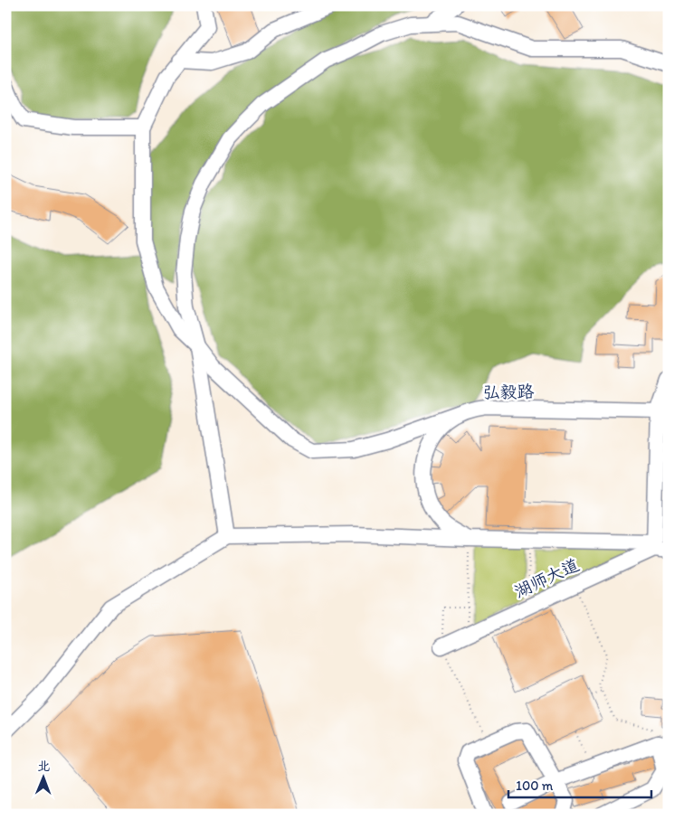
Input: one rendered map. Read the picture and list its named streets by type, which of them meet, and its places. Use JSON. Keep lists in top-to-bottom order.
{
  "streets": {
    "street": ["弘毅路", "湖师大道"]
  },
  "crossings": [
    ["弘毅路", "湖师大道"]
  ],
  "scale_bar": "100 m",
  "north": "top"
}
